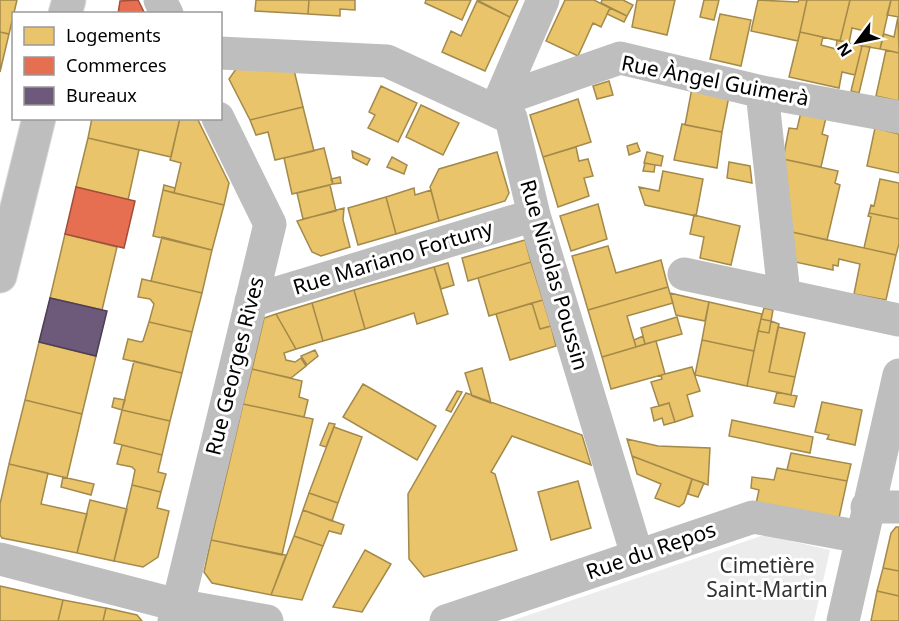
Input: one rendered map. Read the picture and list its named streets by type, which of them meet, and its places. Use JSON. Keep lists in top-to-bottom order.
{
  "streets": {
    "street": [
      "Rue Àngel Guimerà",
      "Rue Mariano Fortuny",
      "Rue Nicolas Poussin",
      "Rue Georges Rives",
      "Rue du Repos"
    ]
  },
  "crossings": [
    ["Rue Àngel Guimerà", "Rue Nicolas Poussin"],
    ["Rue Mariano Fortuny", "Rue Nicolas Poussin"],
    ["Rue Mariano Fortuny", "Rue Georges Rives"],
    ["Rue Nicolas Poussin", "Rue du Repos"]
  ],
  "parks": ["Cimetière Saint-Martin"],
  "legend": ["Logements", "Commerces", "Bureaux"],
  "north": "bottom left"
}
